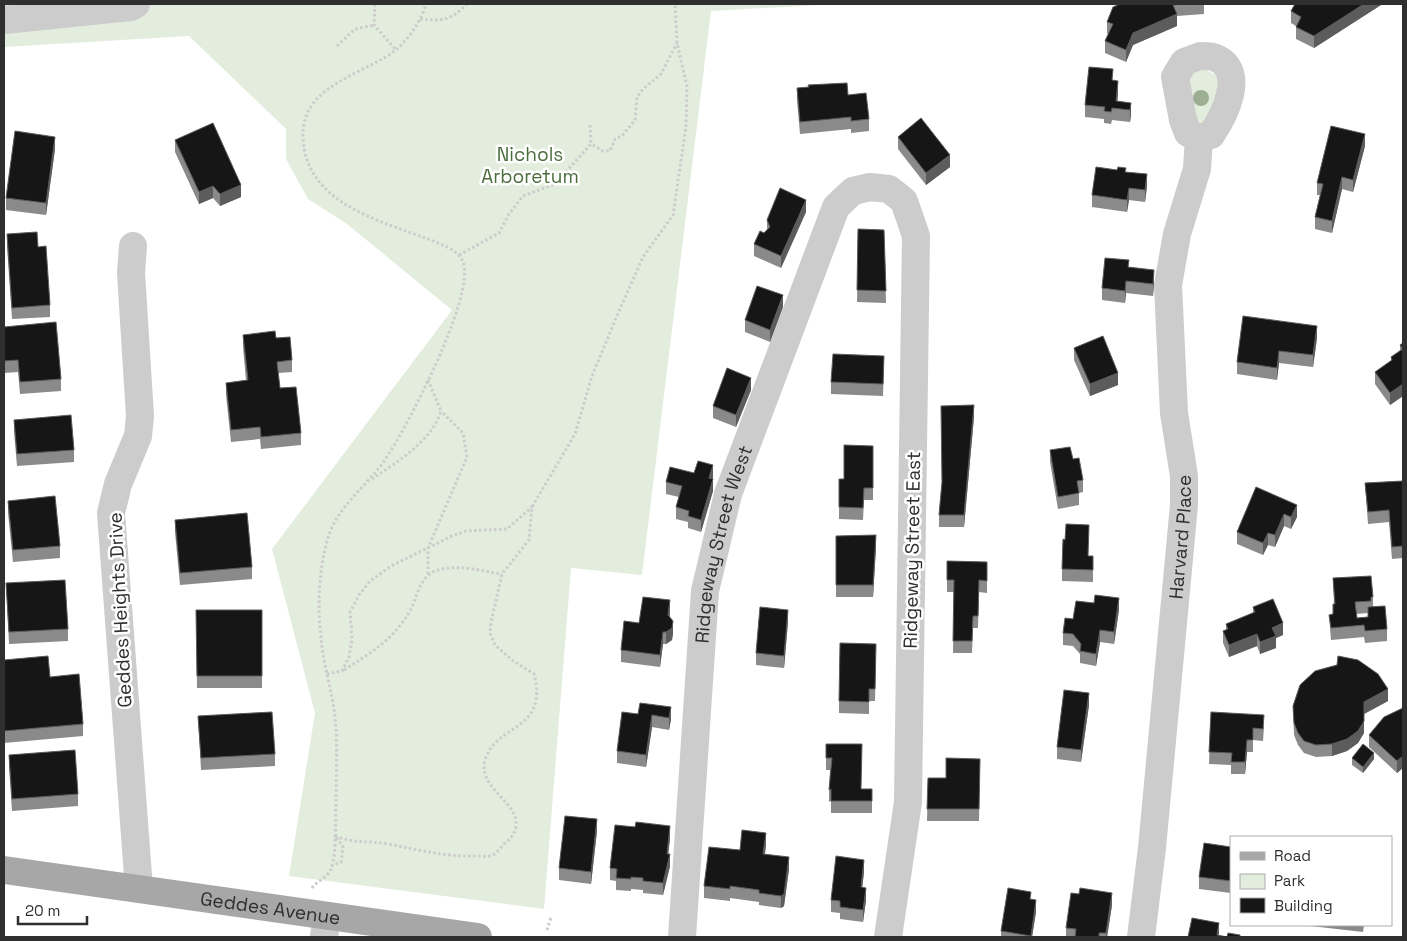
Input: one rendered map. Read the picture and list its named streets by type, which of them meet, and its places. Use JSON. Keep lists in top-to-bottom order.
{
  "streets": {
    "main road": ["Geddes Avenue"],
    "street": [
      "Harvard Place",
      "Ridgeway Street West",
      "Ridgeway Street East",
      "Geddes Heights Drive"
    ]
  },
  "crossings": [
    ["Ridgeway Street West", "Ridgeway Street East"],
    ["Geddes Heights Drive", "Geddes Avenue"]
  ],
  "parks": ["Nichols Arboretum"],
  "legend": ["Road", "Park", "Building"],
  "scale_bar": "20 m"
}
